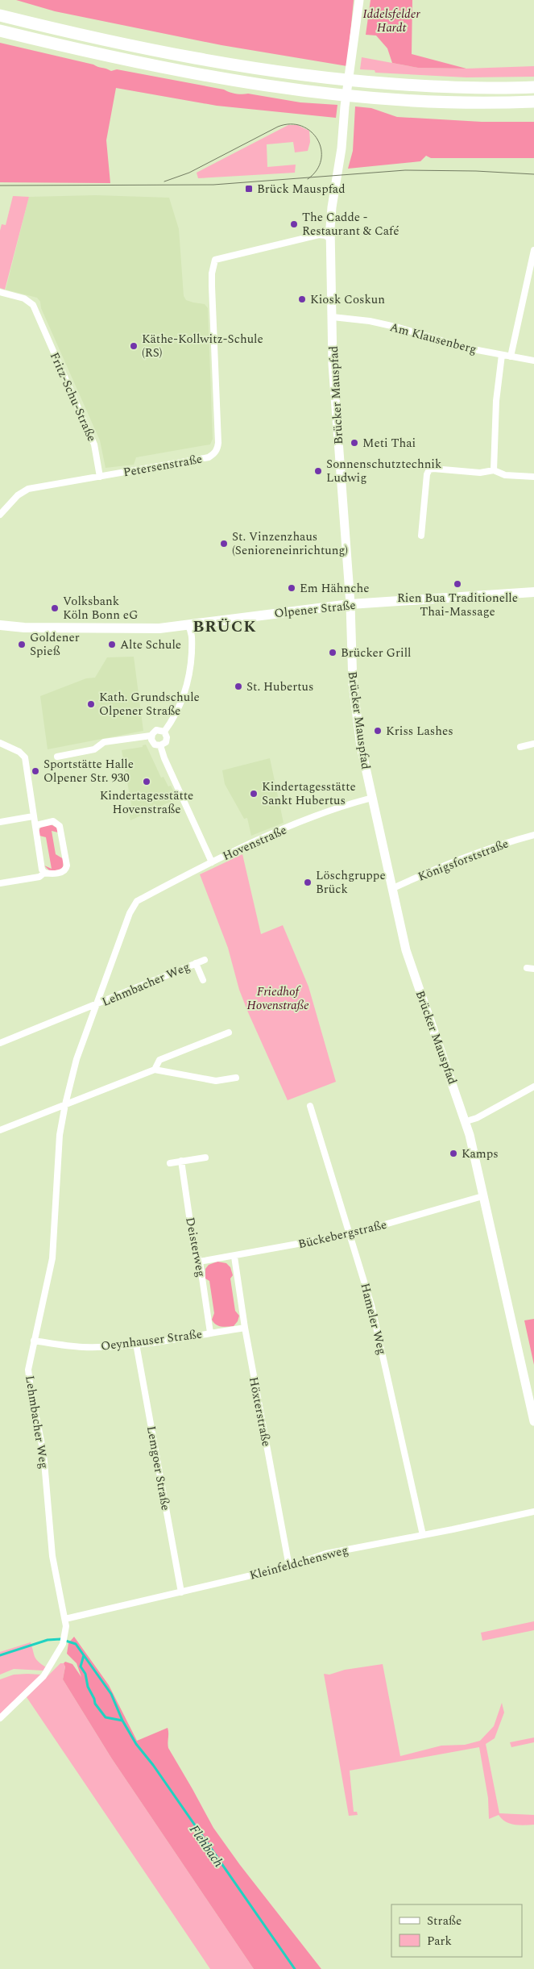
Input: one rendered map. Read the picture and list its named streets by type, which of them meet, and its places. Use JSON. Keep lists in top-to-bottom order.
{
  "streets": {
    "main road": ["Brücker Mauspfad", "Olpener Straße"],
    "street": [
      "Am Klausenberg",
      "Fritz-Schu-Straße",
      "Petersenstraße",
      "Hovenstraße",
      "Königsforststraße",
      "Lehmbacher Weg",
      "Bückebergstraße",
      "Deisterweg",
      "Hameler Weg",
      "Oeynhauser Straße",
      "Höxterstraße",
      "Lemgoer Straße",
      "Kleinfeldchensweg"
    ]
  },
  "crossings": [
    ["Am Klausenberg", "Brücker Mauspfad"],
    ["Brücker Mauspfad", "Petersenstraße"],
    ["Brücker Mauspfad", "Olpener Straße"],
    ["Brücker Mauspfad", "Hovenstraße"],
    ["Brücker Mauspfad", "Königsforststraße"],
    ["Brücker Mauspfad", "Bückebergstraße"],
    ["Fritz-Schu-Straße", "Petersenstraße"],
    ["Hovenstraße", "Lehmbacher Weg"],
    ["Lehmbacher Weg", "Oeynhauser Straße"],
    ["Lehmbacher Weg", "Kleinfeldchensweg"],
    ["Bückebergstraße", "Deisterweg"],
    ["Bückebergstraße", "Hameler Weg"],
    ["Bückebergstraße", "Höxterstraße"],
    ["Deisterweg", "Oeynhauser Straße"],
    ["Hameler Weg", "Kleinfeldchensweg"],
    ["Oeynhauser Straße", "Höxterstraße"],
    ["Oeynhauser Straße", "Lemgoer Straße"],
    ["Höxterstraße", "Kleinfeldchensweg"],
    ["Lemgoer Straße", "Kleinfeldchensweg"]
  ],
  "districts": ["BRÜCK"],
  "water": ["Flehbach"],
  "parks": ["Iddelsfelder Hardt", "Friedhof Hovenstraße"],
  "places": {
    "transit": ["Brück Mauspfad"],
    "other": [
      "The Cadde - Restaurant & Café",
      "Kiosk Coskun",
      "Käthe-Kollwitz-Schule (RS)",
      "Meti Thai",
      "Sonnenschutztechnik Ludwig",
      "St. Vinzenzhaus (Senioreneinrichtung)",
      "Rien Bua Traditionelle Thai-Massage",
      "Em Hähnche",
      "Volksbank Köln Bonn eG",
      "Goldener Spieß",
      "Alte Schule",
      "Brücker Grill",
      "St. Hubertus",
      "Kath. Grundschule Olpener Straße",
      "Kriss Lashes",
      "Sportstätte Halle Olpener Str. 930",
      "Kindertagesstätte Hovenstraße",
      "Kindertagesstätte Sankt Hubertus",
      "Löschgruppe Brück",
      "Kamps"
    ]
  },
  "legend": ["Straße", "Park"]
}
